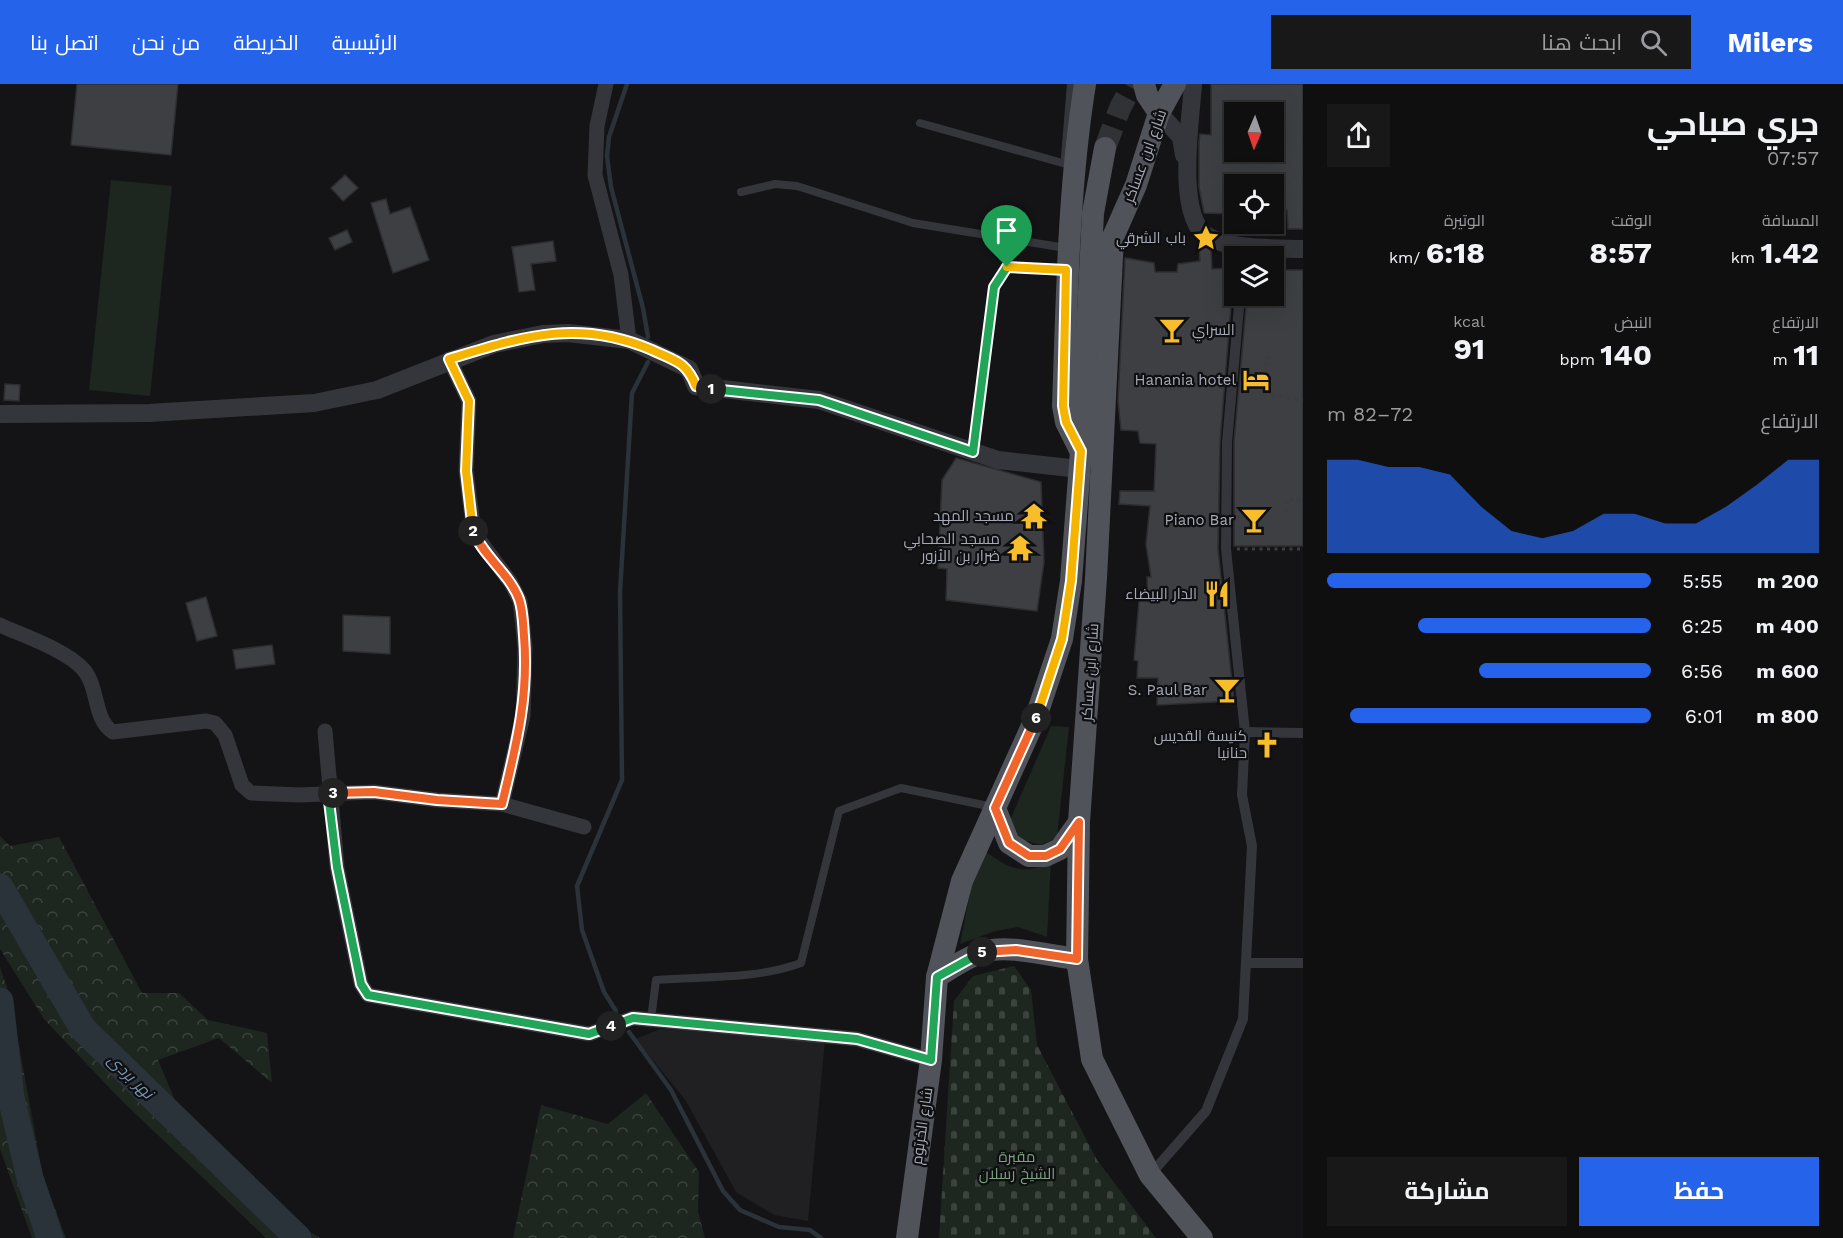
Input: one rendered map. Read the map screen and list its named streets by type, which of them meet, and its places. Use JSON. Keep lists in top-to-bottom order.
{
  "streets": {
    "main road": ["شارع ابن عساكر", "شارع الخرتوم"]
  },
  "crossings": [
    ["شارع ابن عساكر", "شارع الخرتوم"]
  ],
  "water": ["نهر بردى"],
  "parks": ["مقبرة الشيخ رسلان"],
  "places": {
    "place": ["باب الشرقي"],
    "bar": ["السراي", "Piano Bar", "S. Paul Bar"],
    "hotel": ["Hanania hotel"],
    "temple": ["مسجد المهد", "مسجد الصحابي ضرار بن الأزور"],
    "restaurant": ["الدار البيضاء"],
    "church": ["كنيسة القديس حنانيا"]
  },
  "north": "bottom",
  "page": {
    "header": "Milers",
    "search": "ابحث هنا",
    "nav": [
      "الرئيسية",
      "الخريطة",
      "من نحن",
      "اتصل بنا"
    ],
    "heading": ["جري صباحي", "07:57"],
    "stats": [
      ["المسافة", "1.42 km"],
      ["الوقت", "8:57"],
      ["الوتيرة", "6:18 /km"],
      ["الارتفاع", "11 m"],
      ["النبض", "140 bpm"],
      ["kcal", "91"]
    ],
    "pins": [
      "1",
      "2",
      "6",
      "3",
      "5",
      "4"
    ],
    "chart": ["الارتفاع", "72–82 m"],
    "list": [
      {
        "name": "200 m",
        "note": "5:55"
      },
      {
        "name": "400 m",
        "note": "6:25"
      },
      {
        "name": "600 m",
        "note": "6:56"
      },
      {
        "name": "800 m",
        "note": "6:01"
      }
    ],
    "buttons": ["حفظ", "مشاركة"]
  }
}
